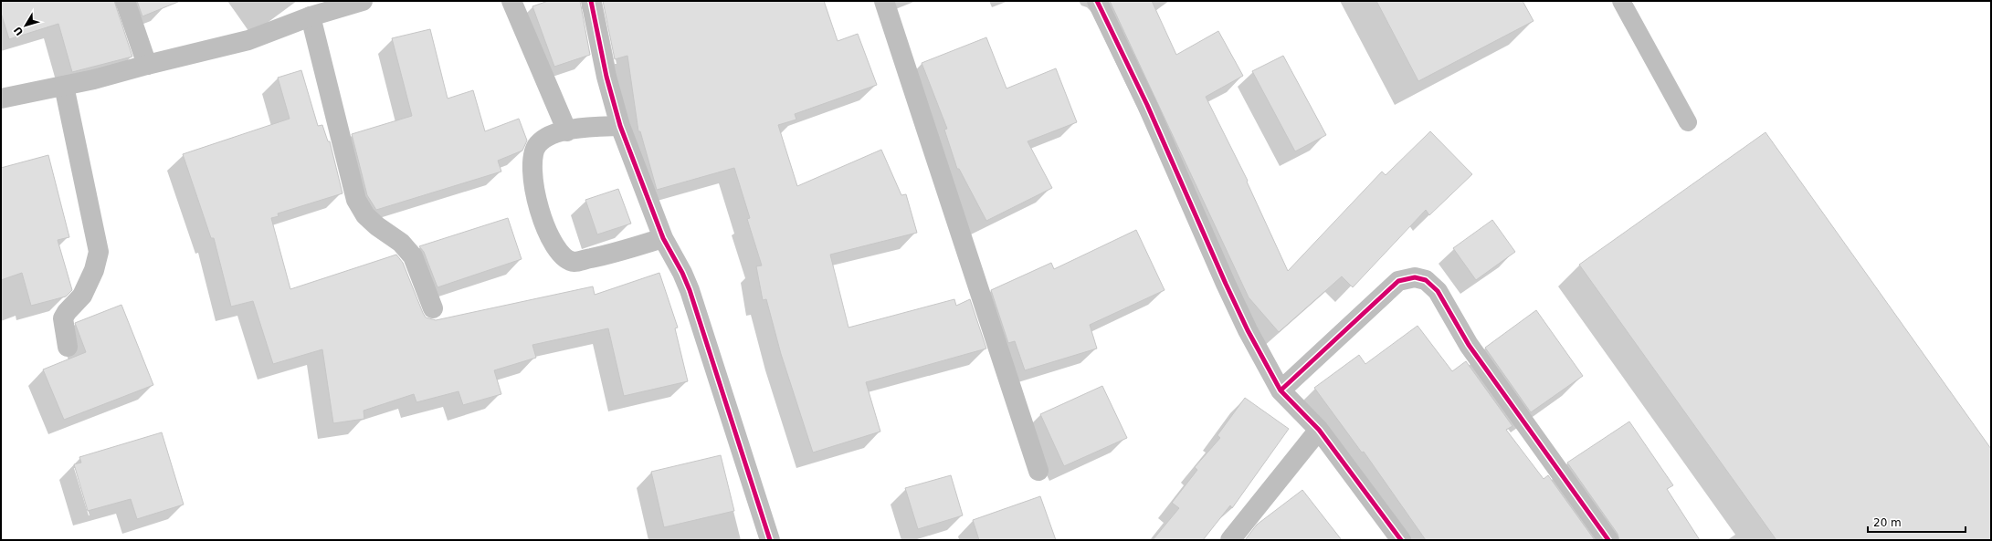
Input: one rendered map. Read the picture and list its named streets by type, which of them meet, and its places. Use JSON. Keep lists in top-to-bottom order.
{
  "scale_bar": "20 m",
  "north": "bottom left"
}
